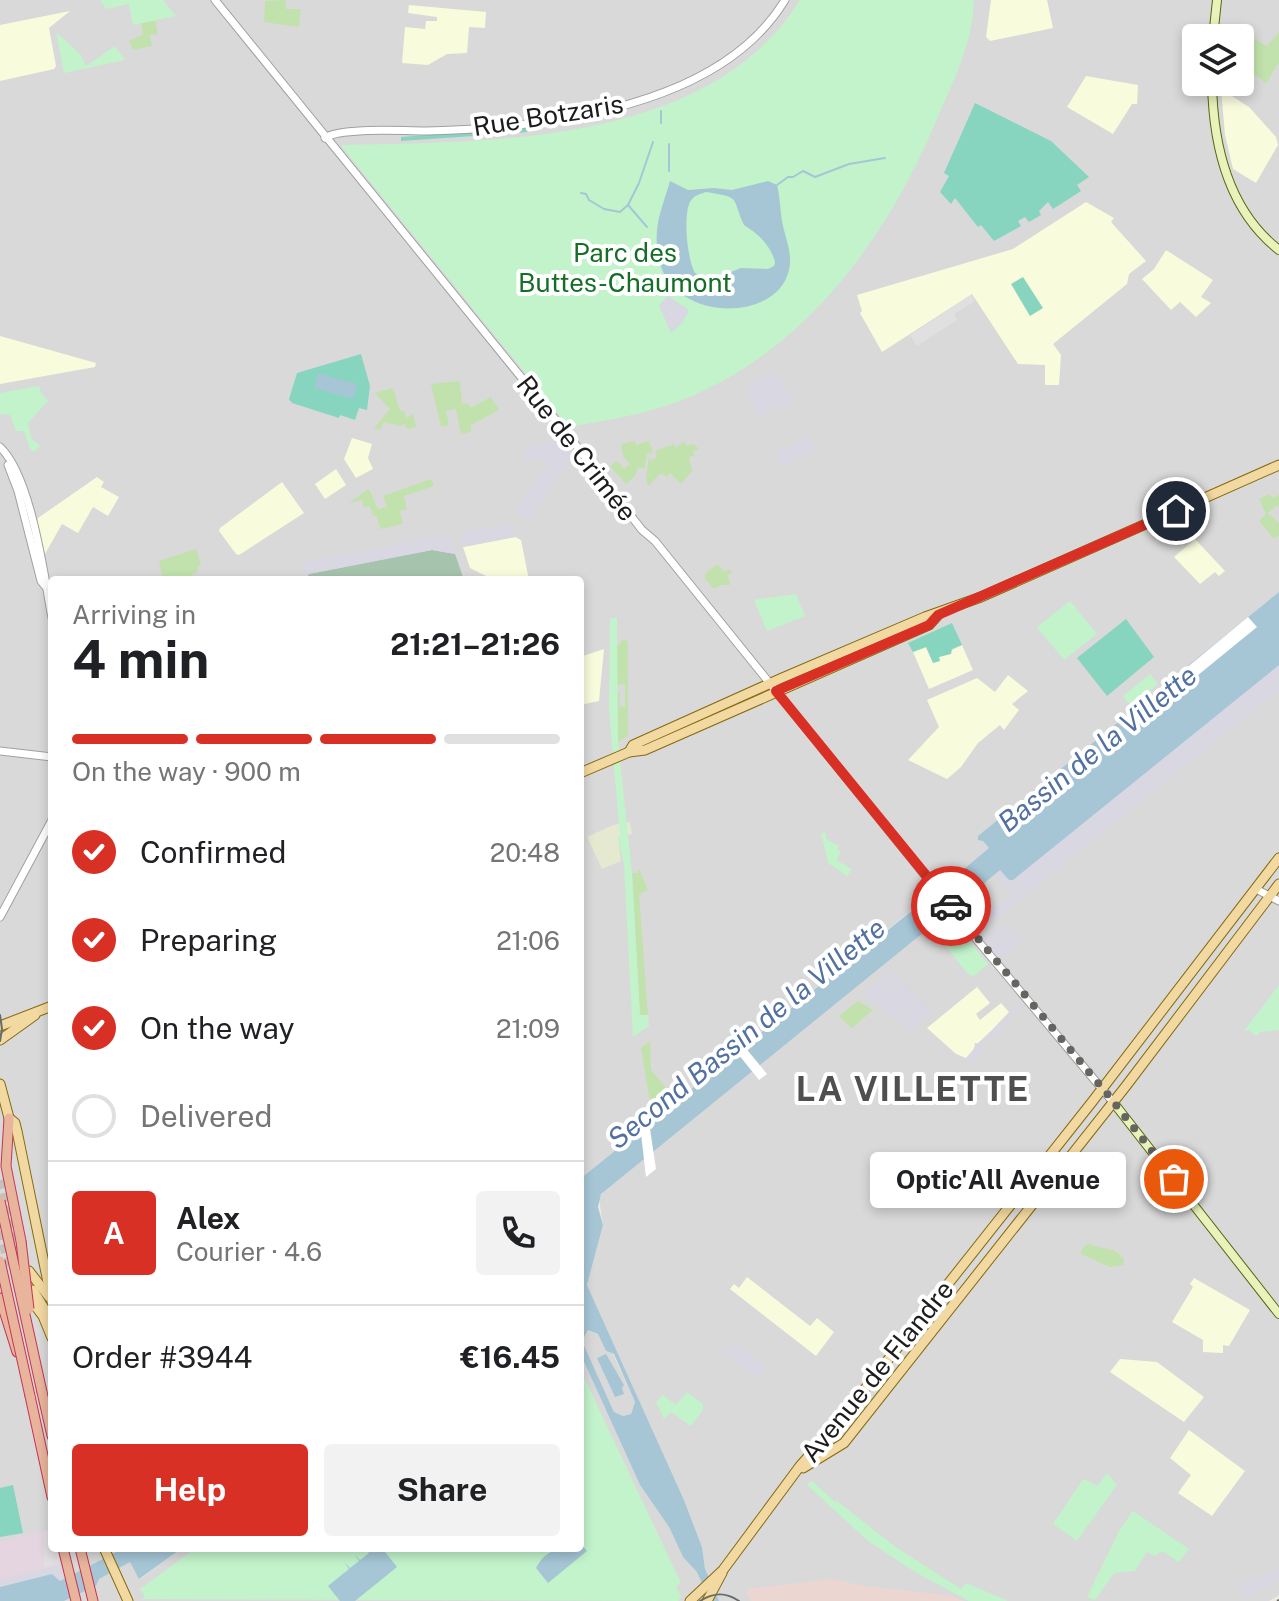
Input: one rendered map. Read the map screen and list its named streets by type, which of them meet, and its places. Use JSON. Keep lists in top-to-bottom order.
{
  "streets": {
    "main road": ["Avenue de Flandre"],
    "street": ["Rue Botzaris", "Rue de Crimée"]
  },
  "crossings": [
    ["Rue Botzaris", "Rue de Crimée"],
    ["Rue de Crimée", "Avenue de Flandre"]
  ],
  "districts": ["LA VILLETTE"],
  "water": ["Bassin de la Villette", "Second Bassin de la Villette"],
  "parks": ["Parc des Buttes-Chaumont"],
  "places": ["Optic'All Avenue"],
  "page": {
    "heading": ["4 min", "Arriving in", "21:21–21:26"],
    "panel": [
      "Alex",
      "Courier · 4.6",
      "Order #3944",
      "€16.45"
    ],
    "bar": "On the way · 900 m",
    "list": [
      ["Confirmed", "20:48"],
      ["Preparing", "21:06"],
      ["On the way", "21:09"],
      "Delivered"
    ],
    "bubble": "Optic'All Avenue",
    "round": "A",
    "buttons": ["Help", "Share"]
  }
}
